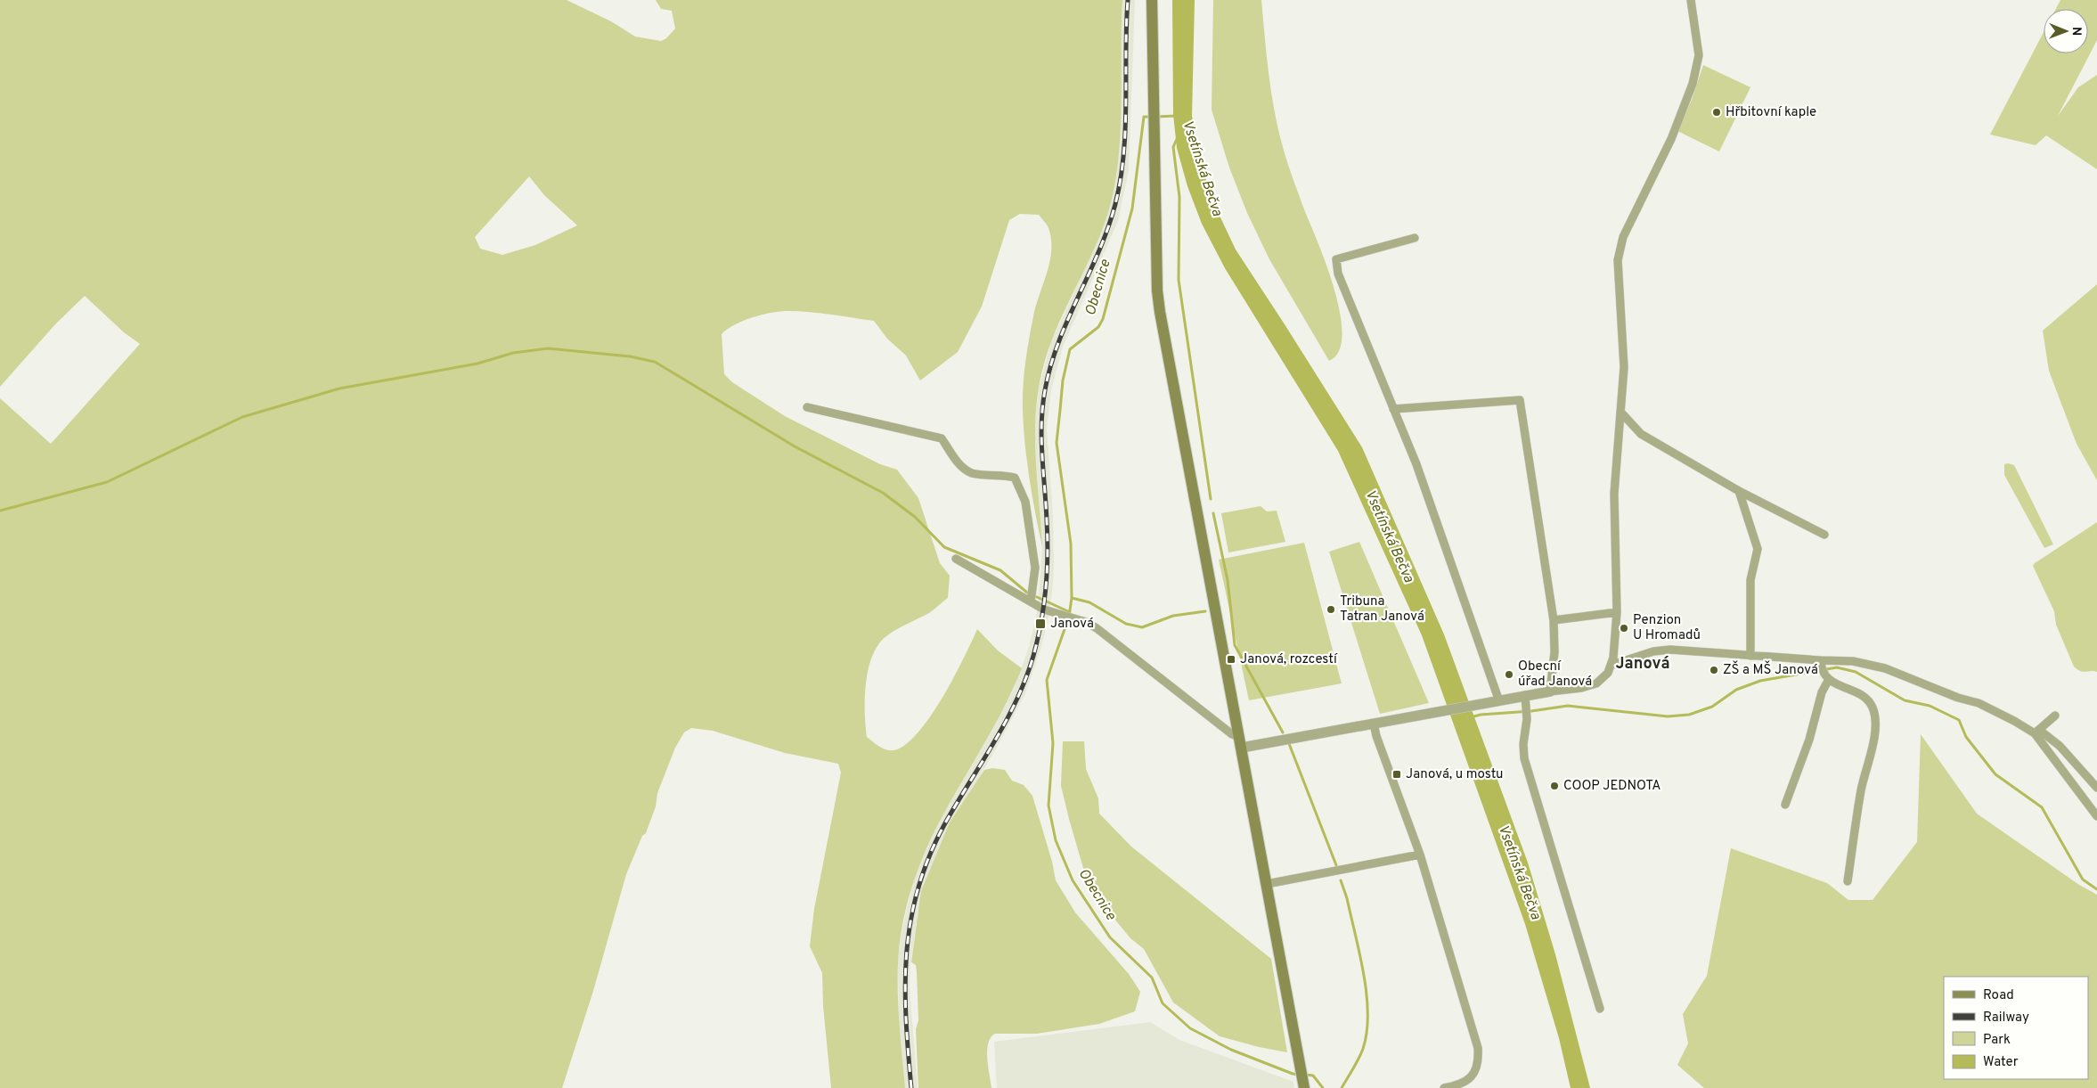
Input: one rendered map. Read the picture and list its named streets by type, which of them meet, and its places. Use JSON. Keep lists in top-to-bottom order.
{
  "districts": ["Janová"],
  "water": ["Vsetínská Bečva", "Obecnice"],
  "places": {
    "other": [
      "Hřbitovní kaple",
      "Tribuna Tatran Janová",
      "Penzion U Hromadů",
      "ZŠ a MŠ Janová",
      "Obecní úřad Janová",
      "COOP JEDNOTA"
    ],
    "transit": ["Janová", "Janová, rozcestí", "Janová, u mostu"]
  },
  "legend": [
    "Road",
    "Railway",
    "Park",
    "Water"
  ],
  "north": "right"
}
